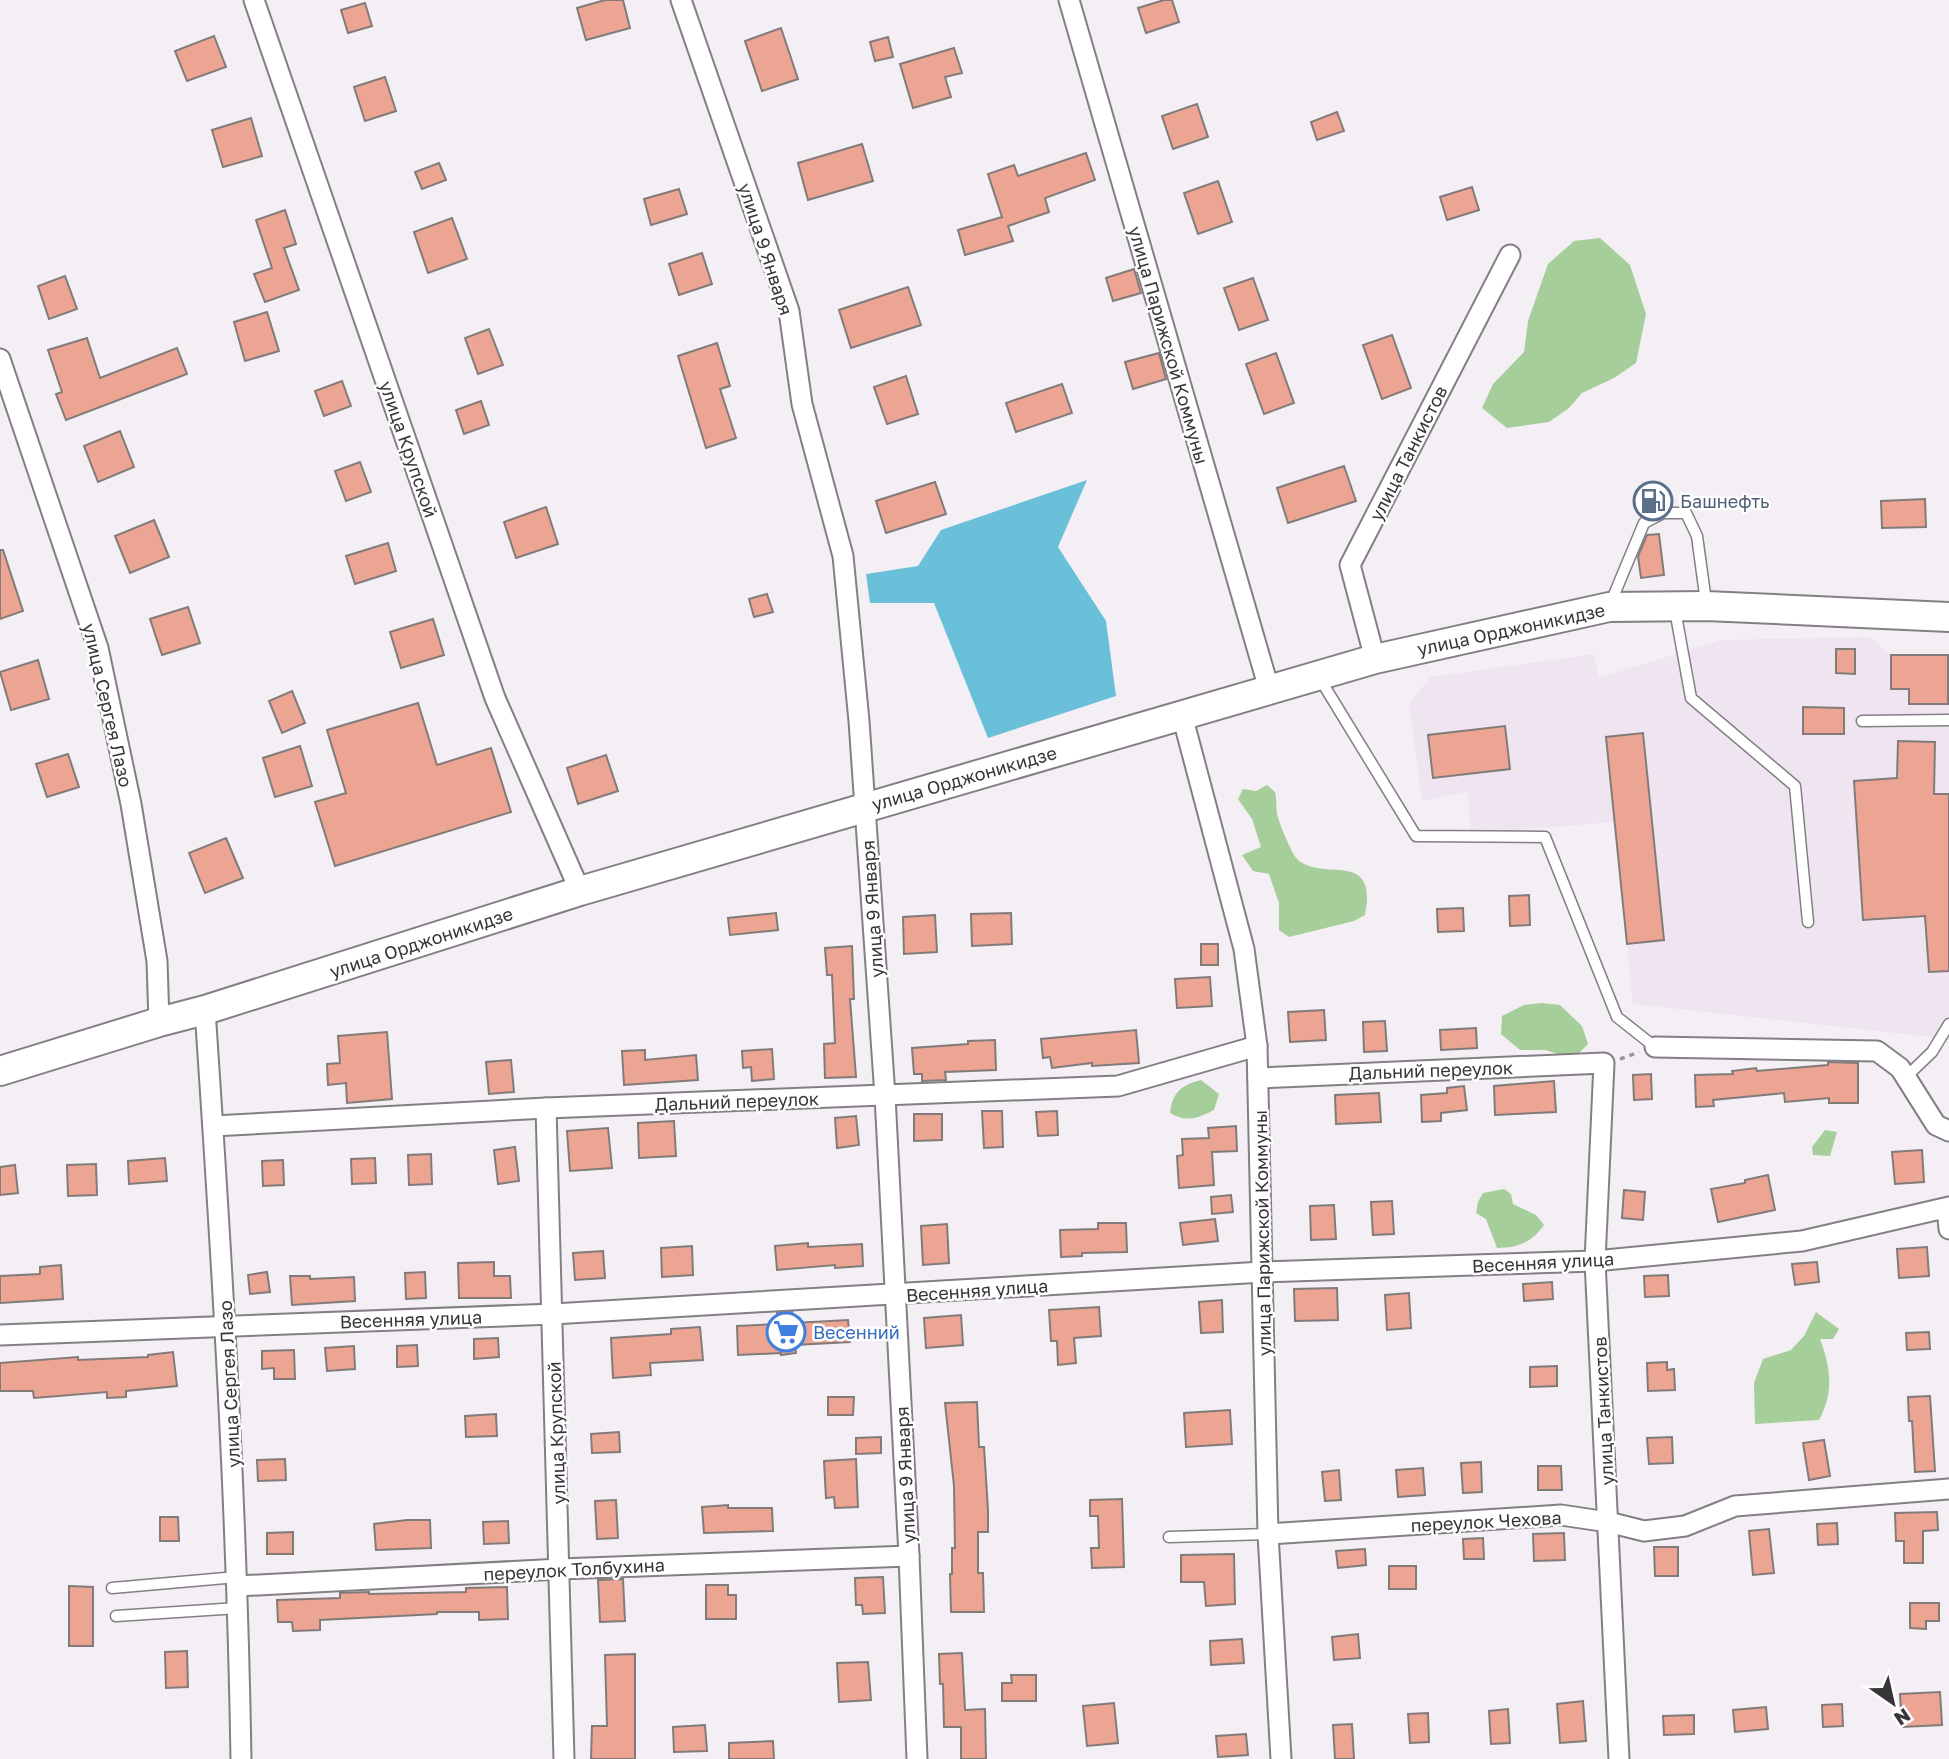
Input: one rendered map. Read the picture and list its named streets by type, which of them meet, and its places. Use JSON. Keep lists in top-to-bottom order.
{
  "streets": {
    "main road": ["улица Орджоникидзе"],
    "street": [
      "улица 9 Января",
      "улица Парижской Коммуны",
      "улица Крупской",
      "улица Танкистов",
      "улица Сергея Лазо",
      "Дальний переулок",
      "Весенняя улица",
      "переулок Чехова",
      "переулок Толбухина"
    ]
  },
  "crossings": [
    ["улица 9 Января", "улица Орджоникидзе"],
    ["улица 9 Января", "Дальний переулок"],
    ["улица 9 Января", "Весенняя улица"],
    ["улица 9 Января", "переулок Толбухина"],
    ["улица Парижской Коммуны", "улица Орджоникидзе"],
    ["улица Парижской Коммуны", "Дальний переулок"],
    ["улица Парижской Коммуны", "Весенняя улица"],
    ["улица Парижской Коммуны", "переулок Чехова"],
    ["улица Крупской", "улица Орджоникидзе"],
    ["улица Крупской", "Дальний переулок"],
    ["улица Крупской", "Весенняя улица"],
    ["улица Крупской", "переулок Толбухина"],
    ["улица Танкистов", "улица Орджоникидзе"],
    ["улица Танкистов", "Дальний переулок"],
    ["улица Танкистов", "Весенняя улица"],
    ["улица Танкистов", "переулок Чехова"],
    ["улица Орджоникидзе", "улица Сергея Лазо"],
    ["улица Сергея Лазо", "Дальний переулок"],
    ["улица Сергея Лазо", "Весенняя улица"],
    ["улица Сергея Лазо", "переулок Толбухина"]
  ],
  "places": {
    "fuel station": ["Башнефть"],
    "supermarket": ["Весенний"]
  },
  "north": "bottom right"
}
